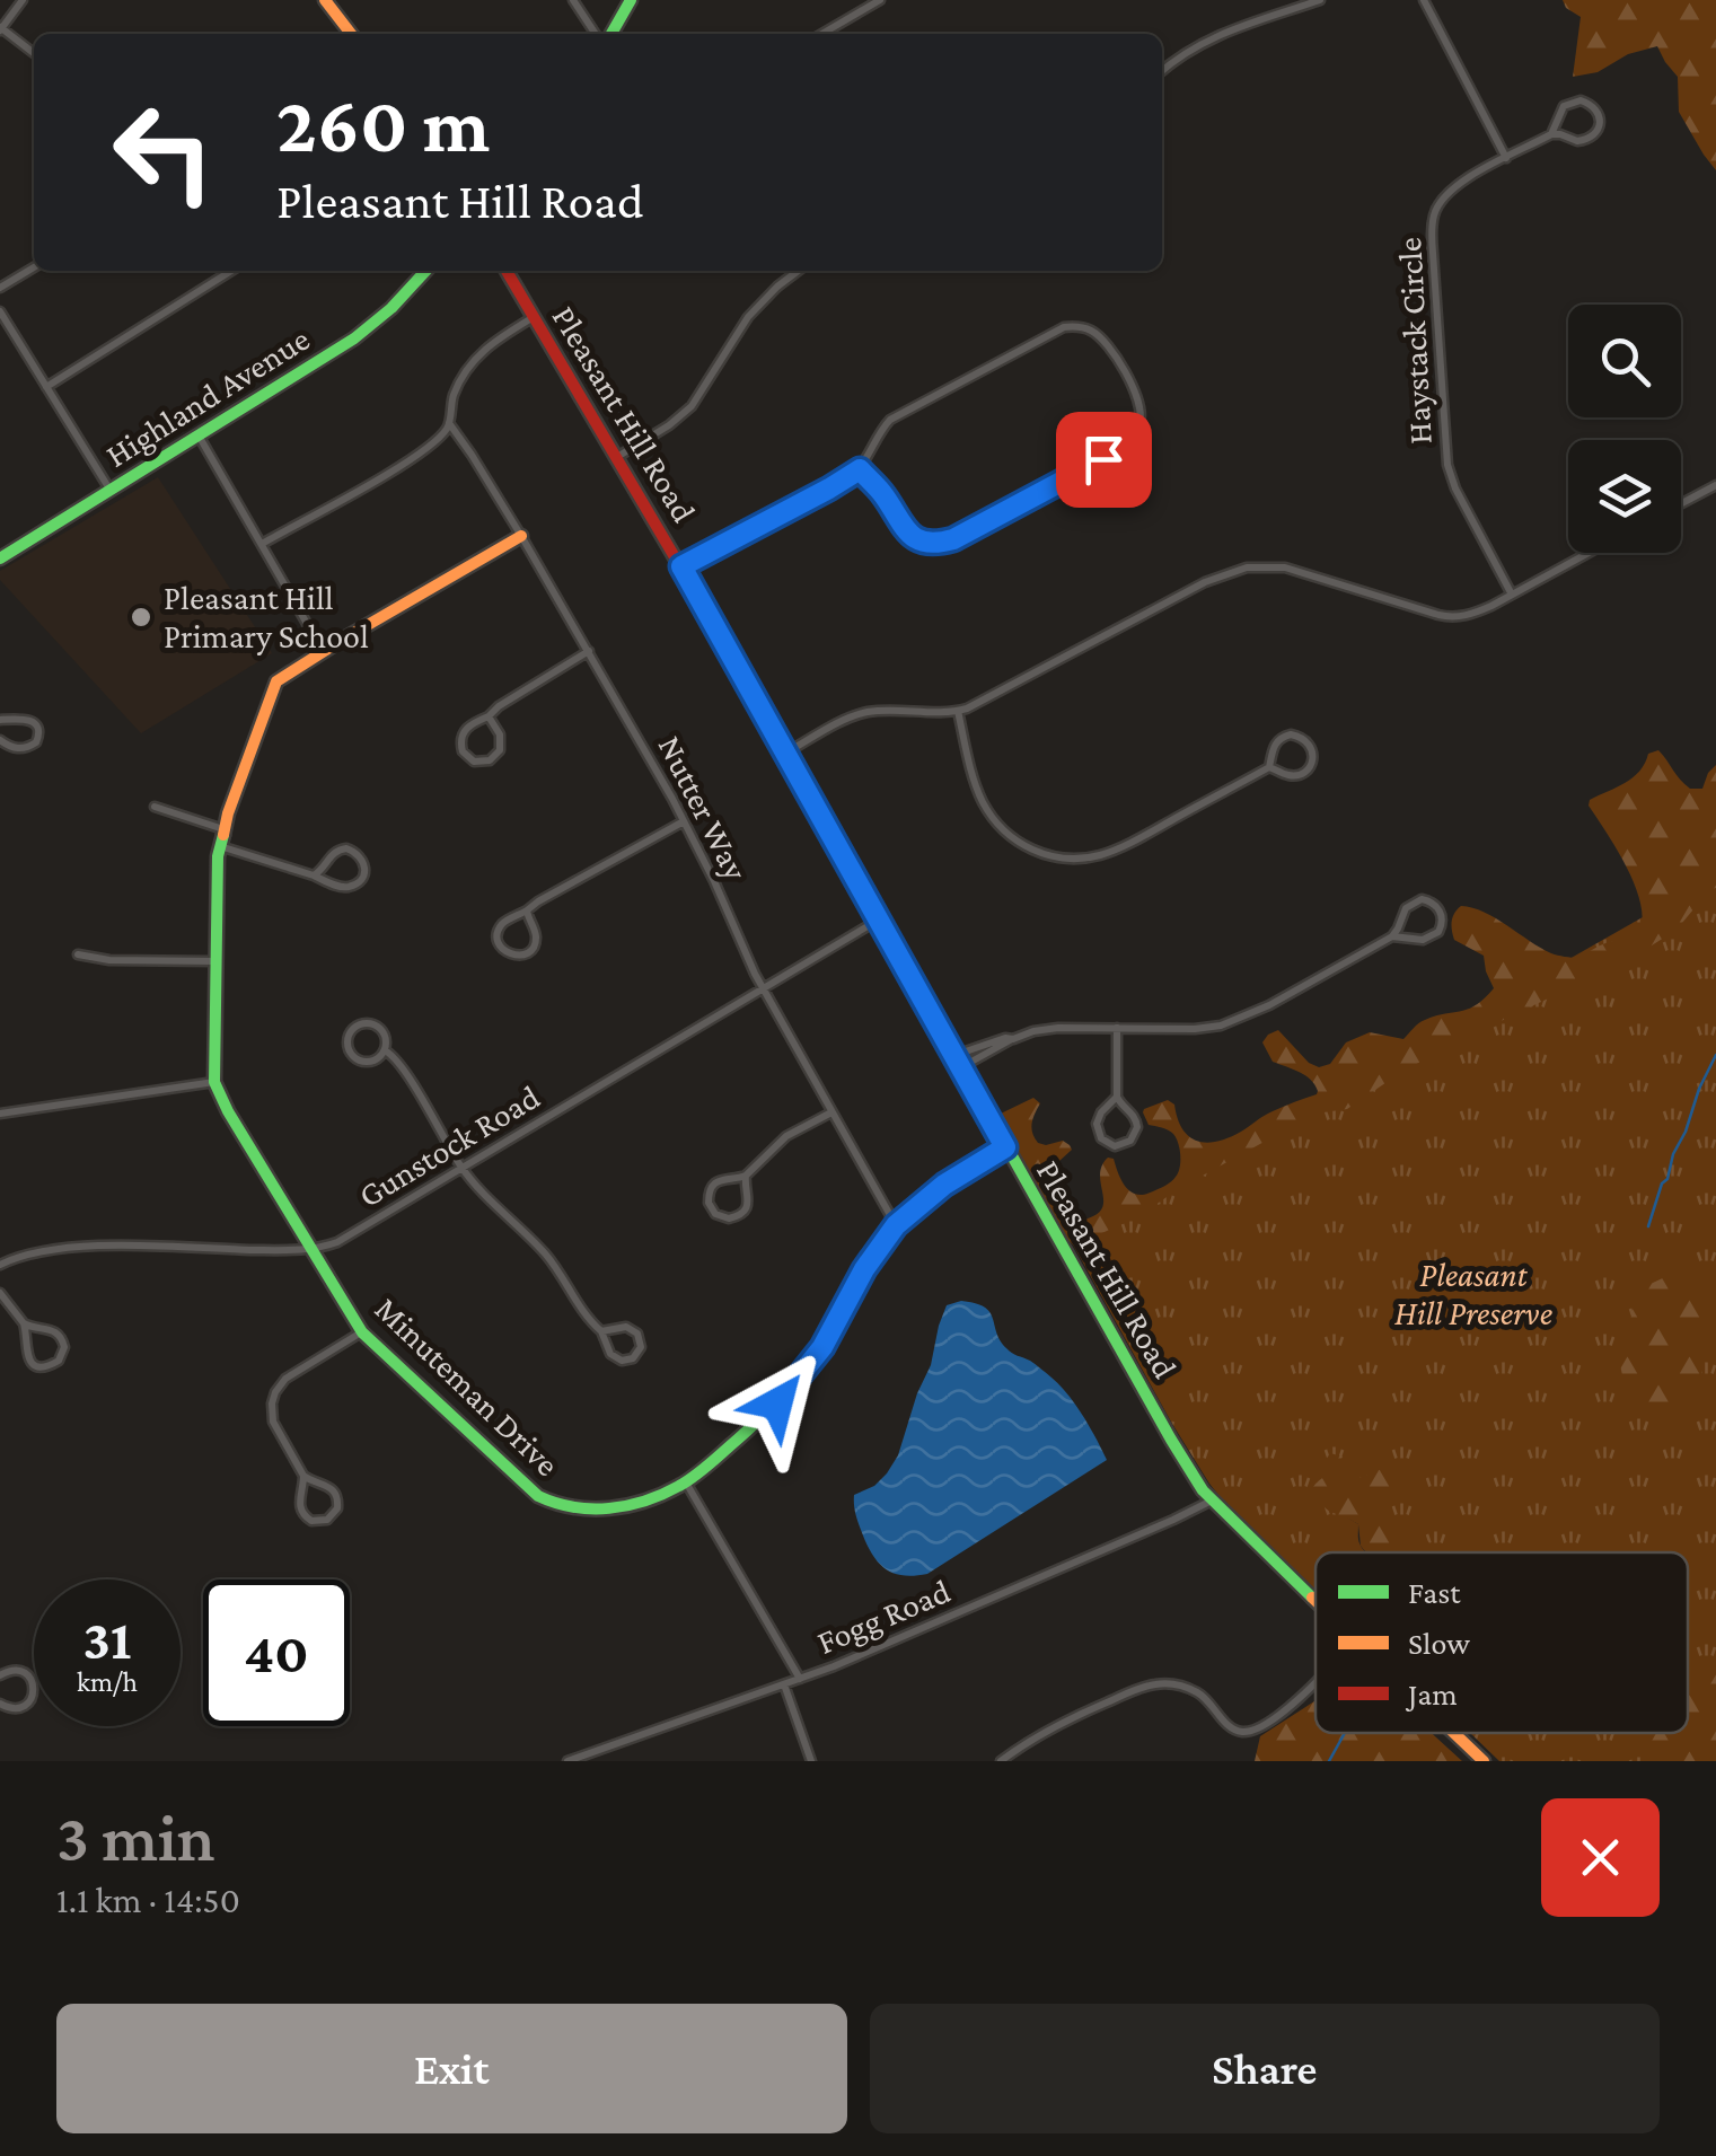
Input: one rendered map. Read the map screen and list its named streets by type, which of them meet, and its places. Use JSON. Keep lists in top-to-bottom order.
{
  "streets": {
    "street": [
      "Haystack Circle",
      "Highland Avenue",
      "Pleasant Hill Road",
      "Nutter Way",
      "Gunstock Road",
      "Minuteman Drive",
      "Fogg Road"
    ]
  },
  "crossings": [
    ["Pleasant Hill Road", "Gunstock Road"],
    ["Pleasant Hill Road", "Minuteman Drive"],
    ["Pleasant Hill Road", "Fogg Road"],
    ["Nutter Way", "Gunstock Road"],
    ["Nutter Way", "Minuteman Drive"],
    ["Gunstock Road", "Minuteman Drive"]
  ],
  "parks": ["Pleasant Hill Preserve"],
  "places": ["Pleasant Hill Primary School"],
  "legend": ["Fast", "Slow", "Jam"],
  "page": {
    "turn": ["260 m", "Pleasant Hill Road"],
    "speed": "31 km/h",
    "limit": "40",
    "heading": ["3 min", "1.1 km · 14:50"],
    "buttons": ["Exit", "Share"]
  }
}
